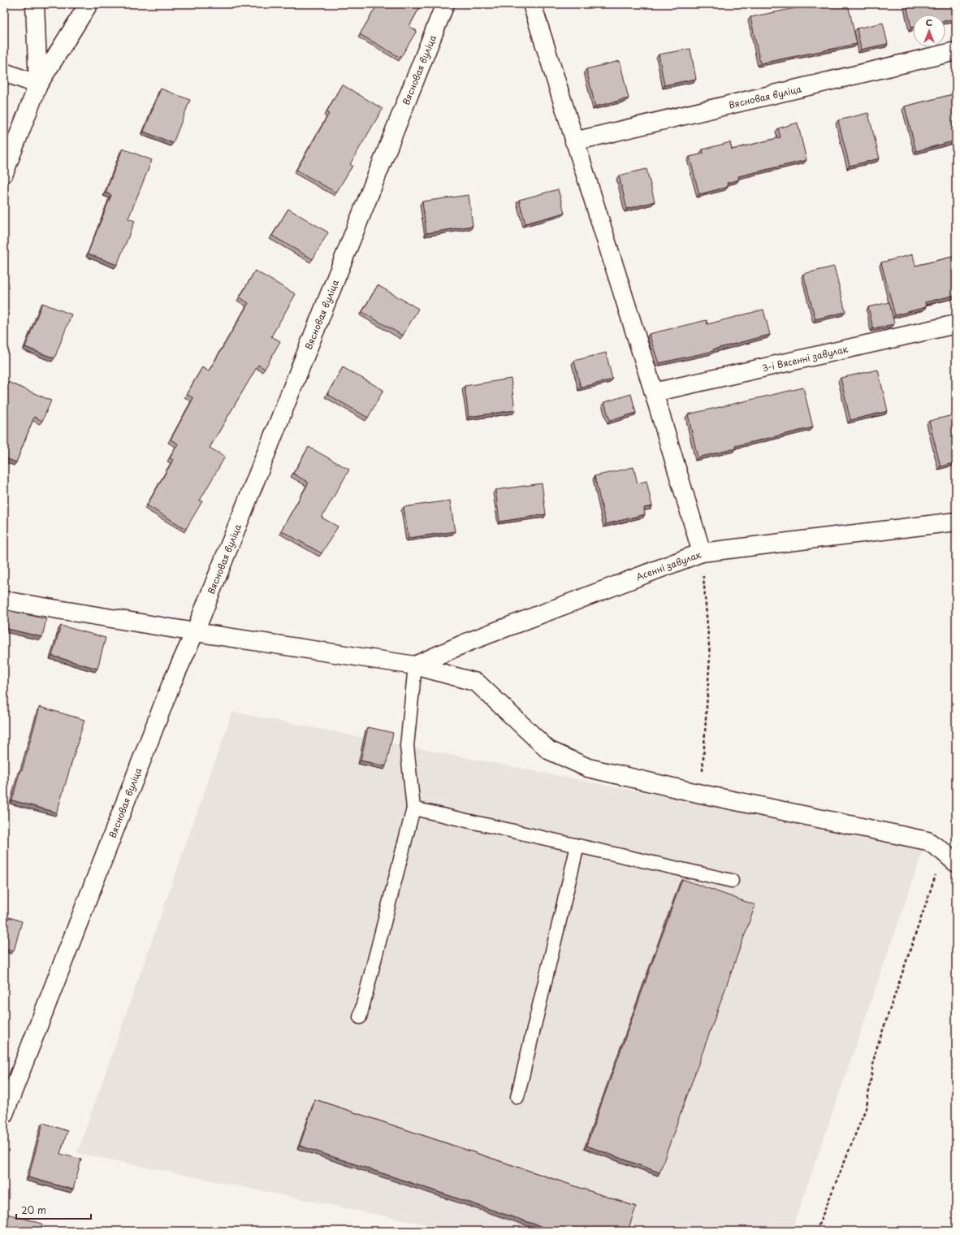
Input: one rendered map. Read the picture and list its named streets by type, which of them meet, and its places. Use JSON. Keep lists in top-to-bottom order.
{
  "streets": {
    "street": ["Вясновая вуліца", "3-і Вясенні завулак", "Асенні завулак"]
  },
  "scale_bar": "20 m",
  "north": "top"
}
